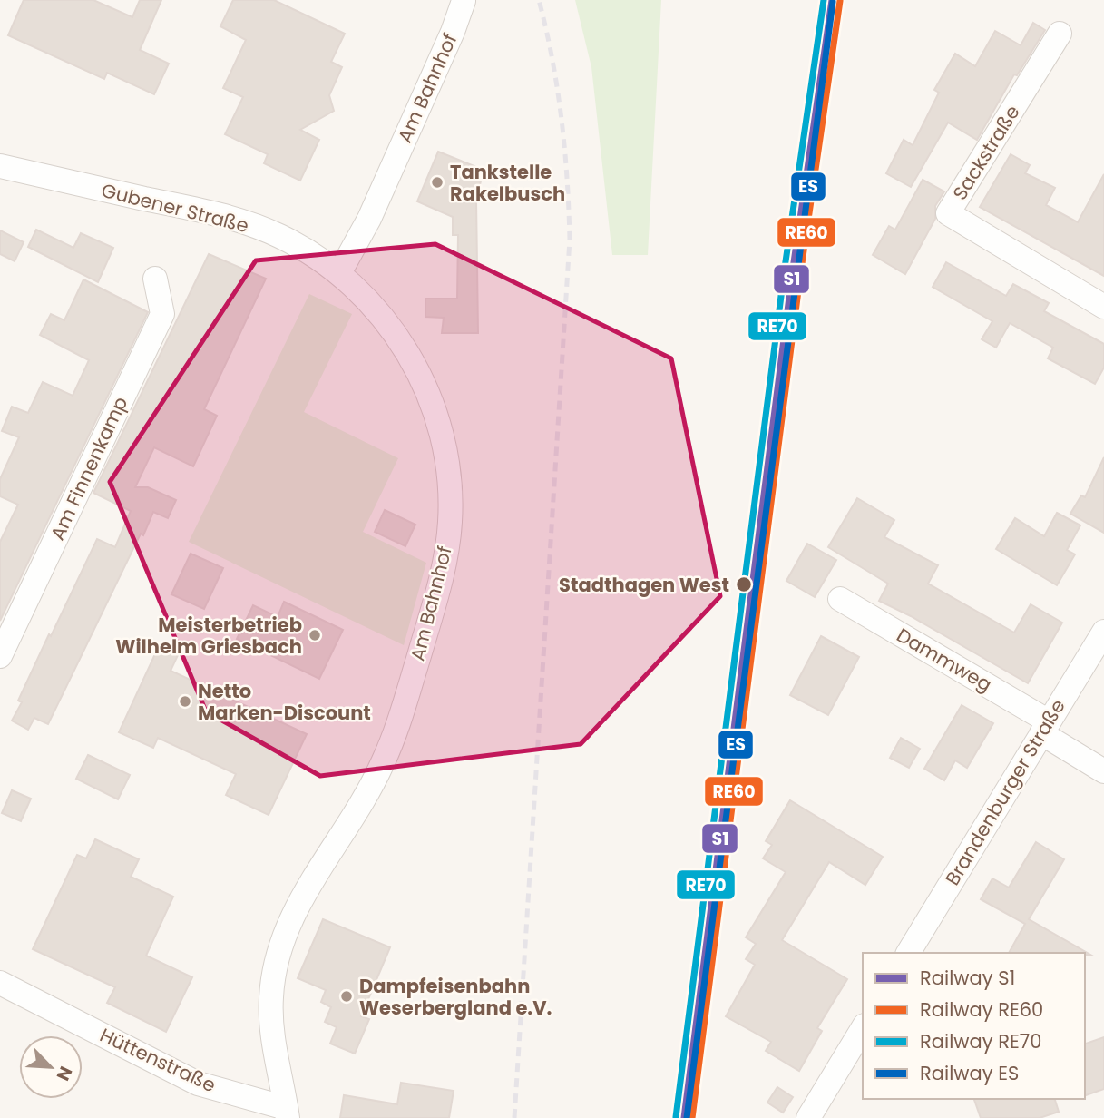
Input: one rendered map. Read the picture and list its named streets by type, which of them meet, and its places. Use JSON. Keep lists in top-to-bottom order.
{
  "streets": {
    "street": [
      "Am Bahnhof",
      "Sackstraße",
      "Gubener Straße",
      "Am Finnenkamp",
      "Dammweg",
      "Brandenburger Straße",
      "Hüttenstraße"
    ]
  },
  "crossings": [
    ["Am Bahnhof", "Gubener Straße"],
    ["Am Bahnhof", "Hüttenstraße"],
    ["Dammweg", "Brandenburger Straße"]
  ],
  "places": [
    "Tankstelle Rakelbusch",
    "Stadthagen West",
    "Meisterbetrieb Wilhelm Griesbach",
    "Netto Marken-Discount",
    "Dampfeisenbahn Weserbergland e.V."
  ],
  "lines": [
    "rail line S1",
    "rail line RE70",
    "rail line RE60",
    "rail line ES"
  ],
  "legend": [
    "Railway S1",
    "Railway RE60",
    "Railway RE70",
    "Railway ES"
  ],
  "north": "bottom right"
}
